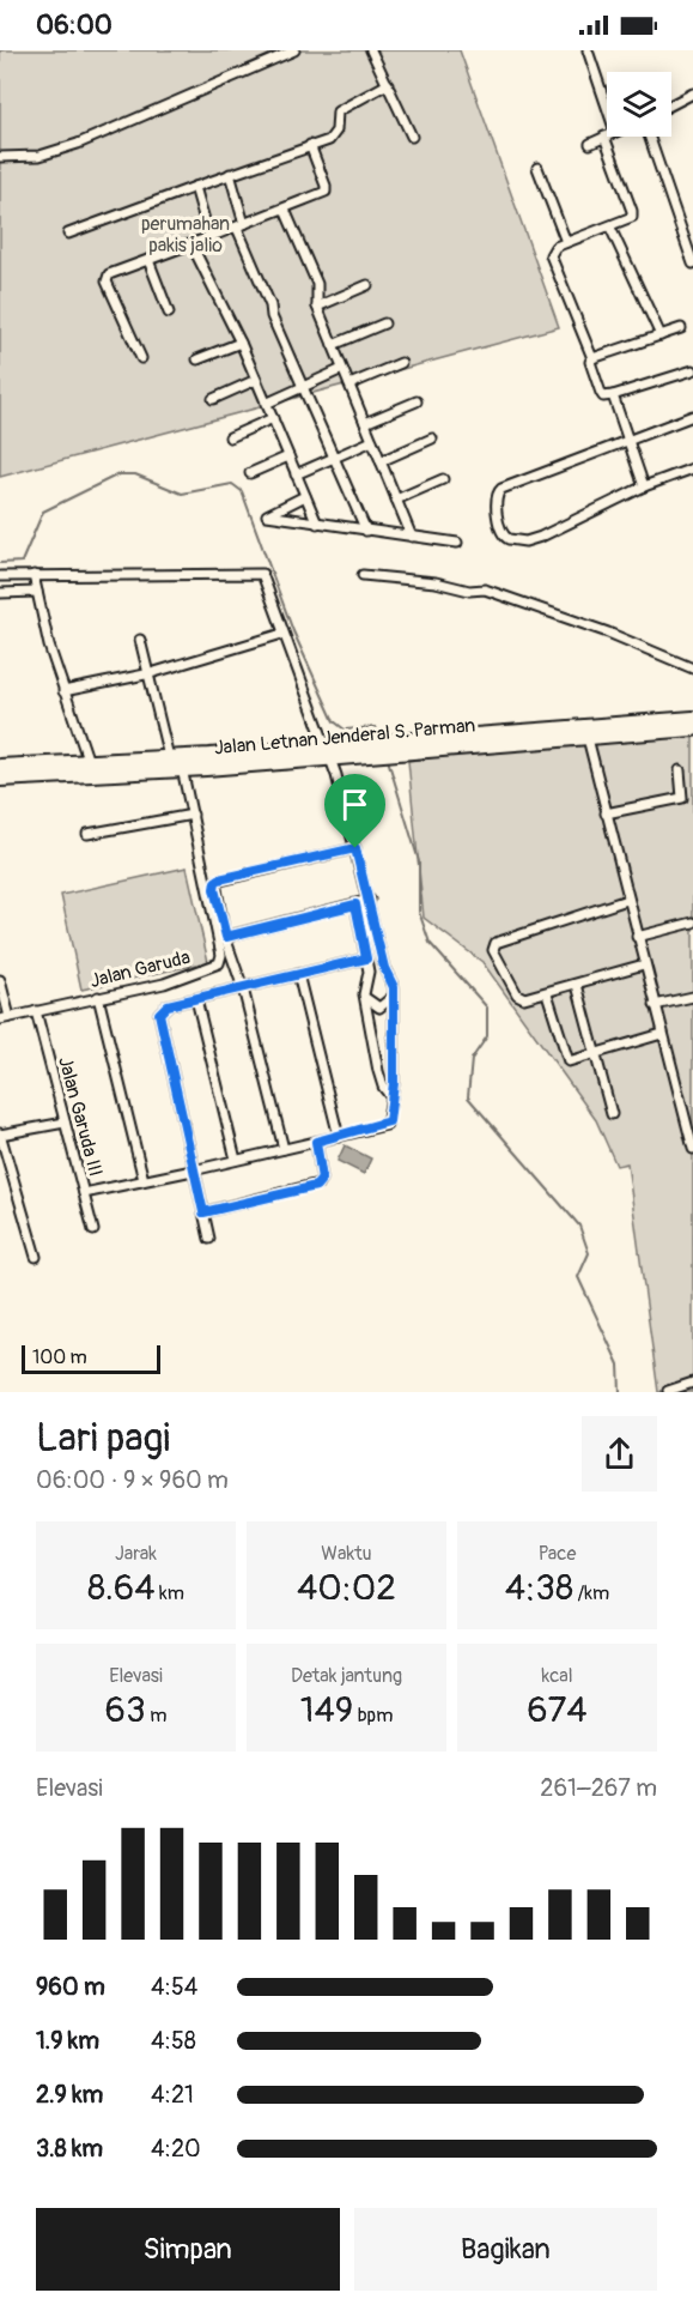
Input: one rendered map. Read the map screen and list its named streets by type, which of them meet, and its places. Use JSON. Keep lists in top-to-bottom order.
{
  "streets": {
    "highway": ["Jalan Letnan Jenderal S. Parman"],
    "street": ["Jalan Garuda", "Jalan Garuda III"]
  },
  "crossings": [
    ["Jalan Letnan Jenderal S. Parman", "Jalan Garuda"],
    ["Jalan Garuda", "Jalan Garuda III"]
  ],
  "parks": ["perumahan pakis jalio"],
  "scale_bar": "100 m",
  "page": {
    "status": "06:00",
    "scale": "100 m",
    "heading": ["Lari pagi", "06:00 · 9 × 960 m"],
    "stats": [
      ["Jarak", "8.64 km"],
      ["Waktu", "40:02"],
      ["Pace", "4:38 /km"],
      ["Elevasi", "63 m"],
      ["Detak jantung", "149 bpm"],
      ["kcal", "674"]
    ],
    "chart": ["Elevasi", "261–267 m"],
    "list": [
      {
        "name": "960 m",
        "note": "4:54"
      },
      {
        "name": "1.9 km",
        "note": "4:58"
      },
      {
        "name": "2.9 km",
        "note": "4:21"
      },
      {
        "name": "3.8 km",
        "note": "4:20"
      }
    ],
    "buttons": ["Simpan", "Bagikan"]
  }
}
